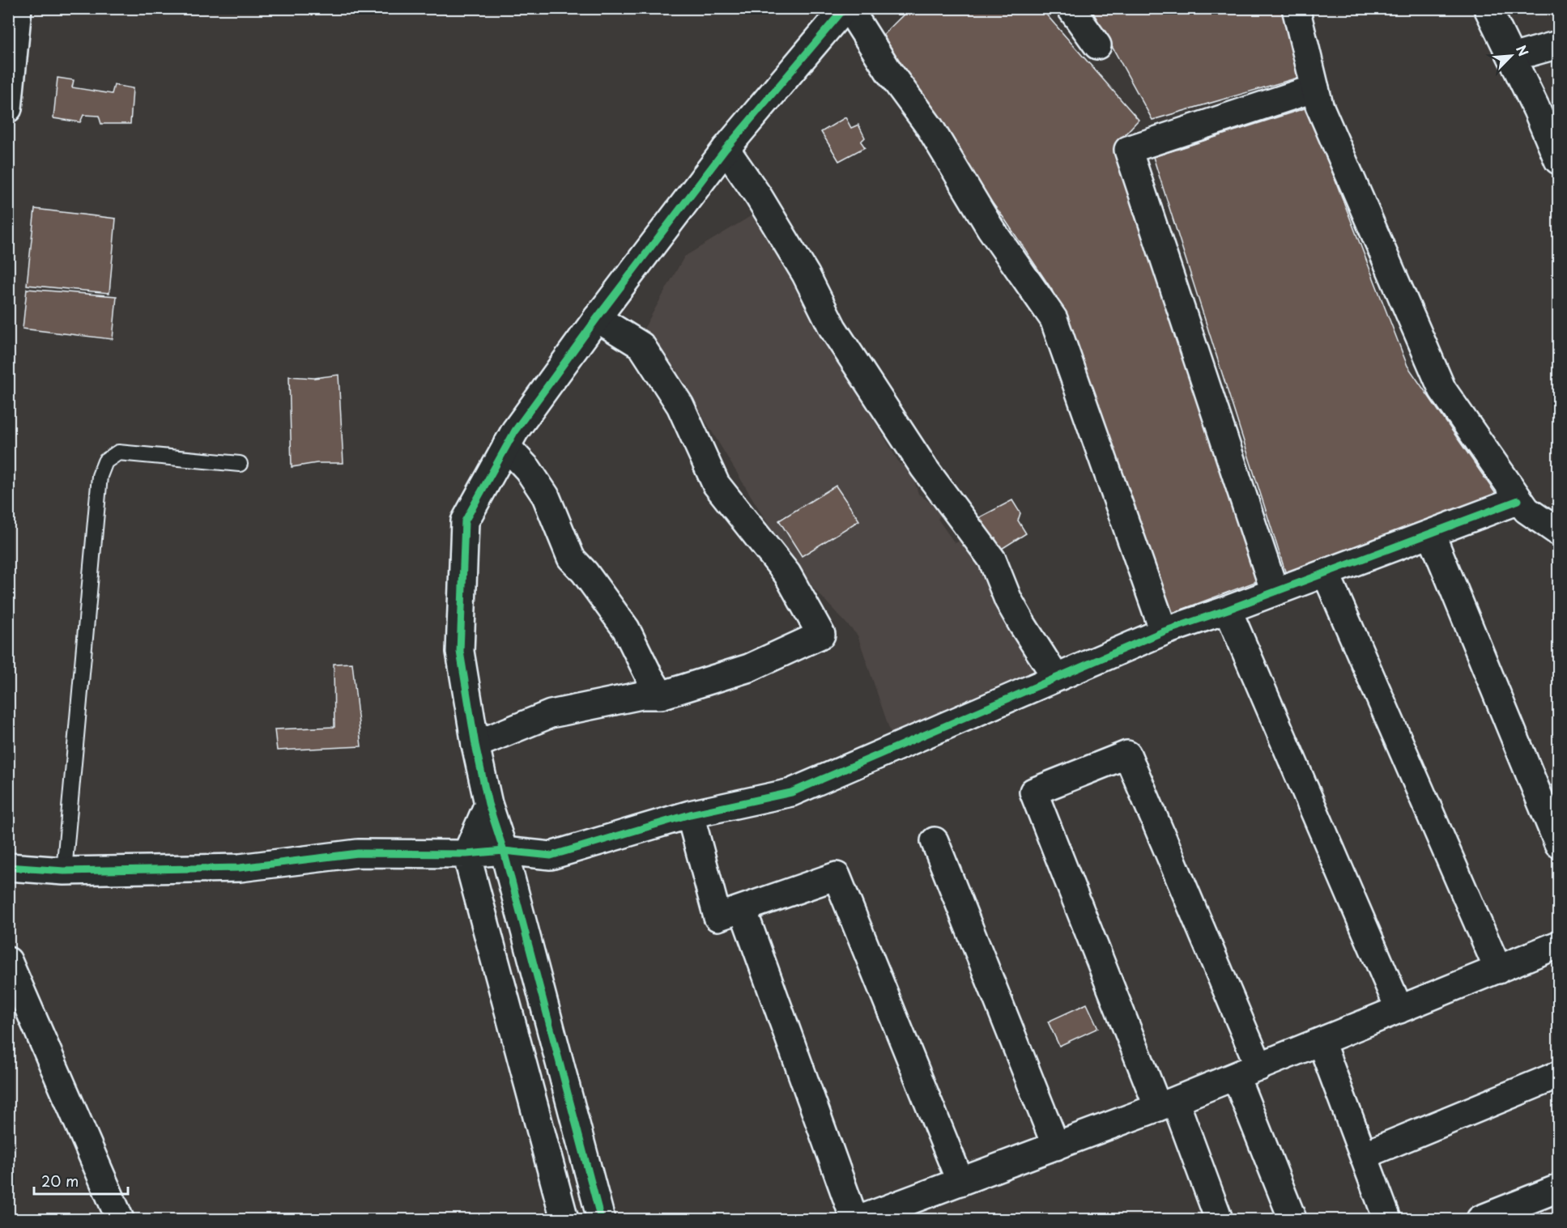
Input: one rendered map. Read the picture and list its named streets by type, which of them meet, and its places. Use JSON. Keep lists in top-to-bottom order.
{
  "scale_bar": "20 m",
  "north": "top right"
}
